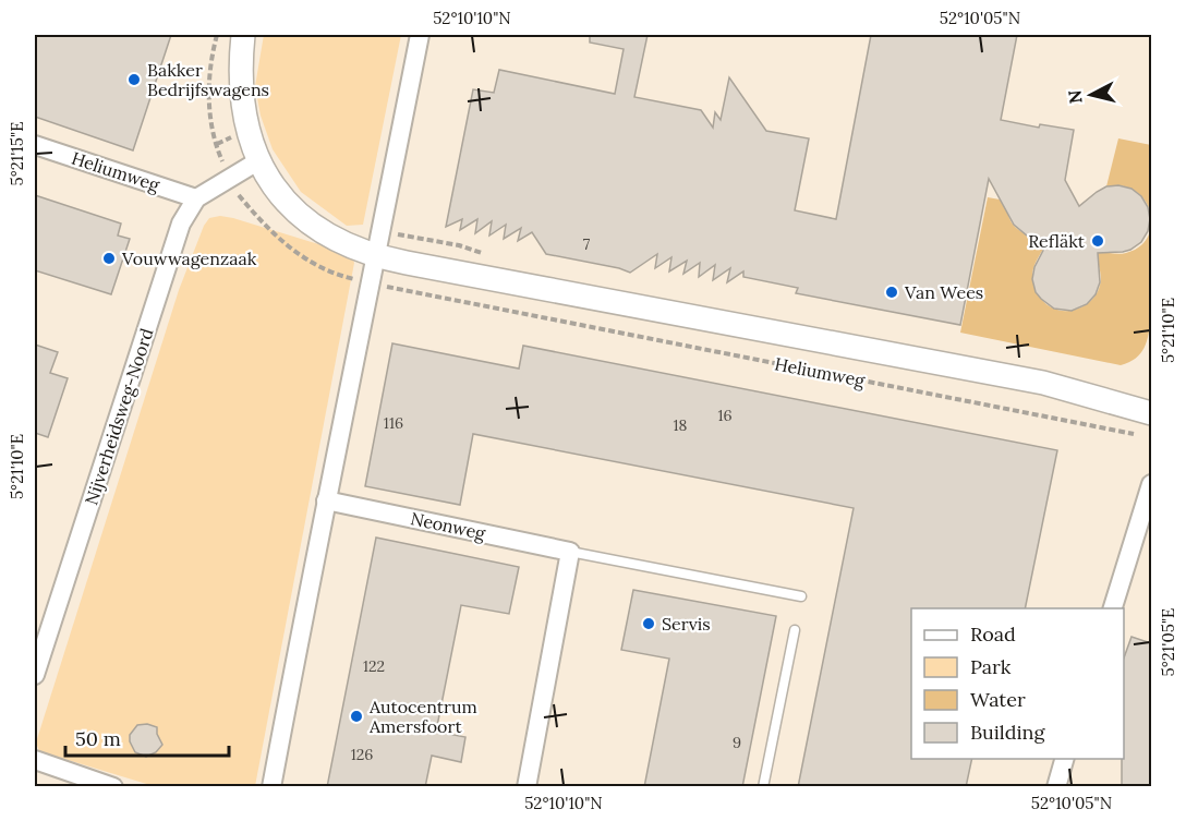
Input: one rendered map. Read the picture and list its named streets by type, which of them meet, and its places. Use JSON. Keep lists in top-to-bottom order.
{
  "streets": {
    "street": ["Heliumweg", "Nijverheidsweg-Noord", "Neonweg"]
  },
  "crossings": [
    ["Heliumweg", "Nijverheidsweg-Noord"]
  ],
  "places": [
    "Bakker Bedrijfswagens",
    "Refläkt",
    "Vouwwagenzaak",
    "Van Wees",
    "Servis",
    "Autocentrum Amersfoort"
  ],
  "house_numbers": [
    "7",
    "16",
    "116",
    "18",
    "122",
    "9",
    "126"
  ],
  "legend": [
    "Road",
    "Park",
    "Water",
    "Building"
  ],
  "scale_bar": "50 m",
  "north": "left",
  "coordinates": [
    "52°10'10\"N",
    "52°10'05\"N",
    "5°21'15\"E",
    "5°21'10\"E",
    "5°21'05\"E"
  ]
}
